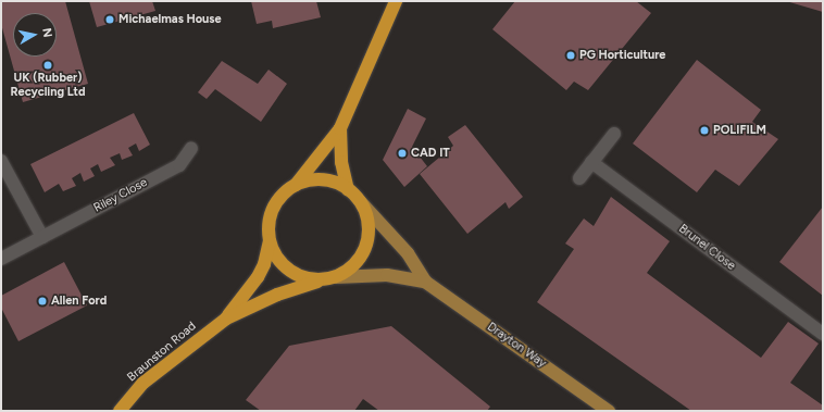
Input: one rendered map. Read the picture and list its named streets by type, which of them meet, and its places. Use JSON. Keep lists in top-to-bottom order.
{
  "streets": {
    "highway": ["Braunston Road"],
    "main road": ["Drayton Way"],
    "street": ["Riley Close", "Brunel Close"]
  },
  "crossings": [
    ["Drayton Way", "Braunston Road"]
  ],
  "places": [
    "Michaelmas House",
    "PG Horticulture",
    "UK (Rubber) Recycling Ltd",
    "POLIFILM",
    "CAD IT",
    "Allen Ford"
  ],
  "north": "right"
}
